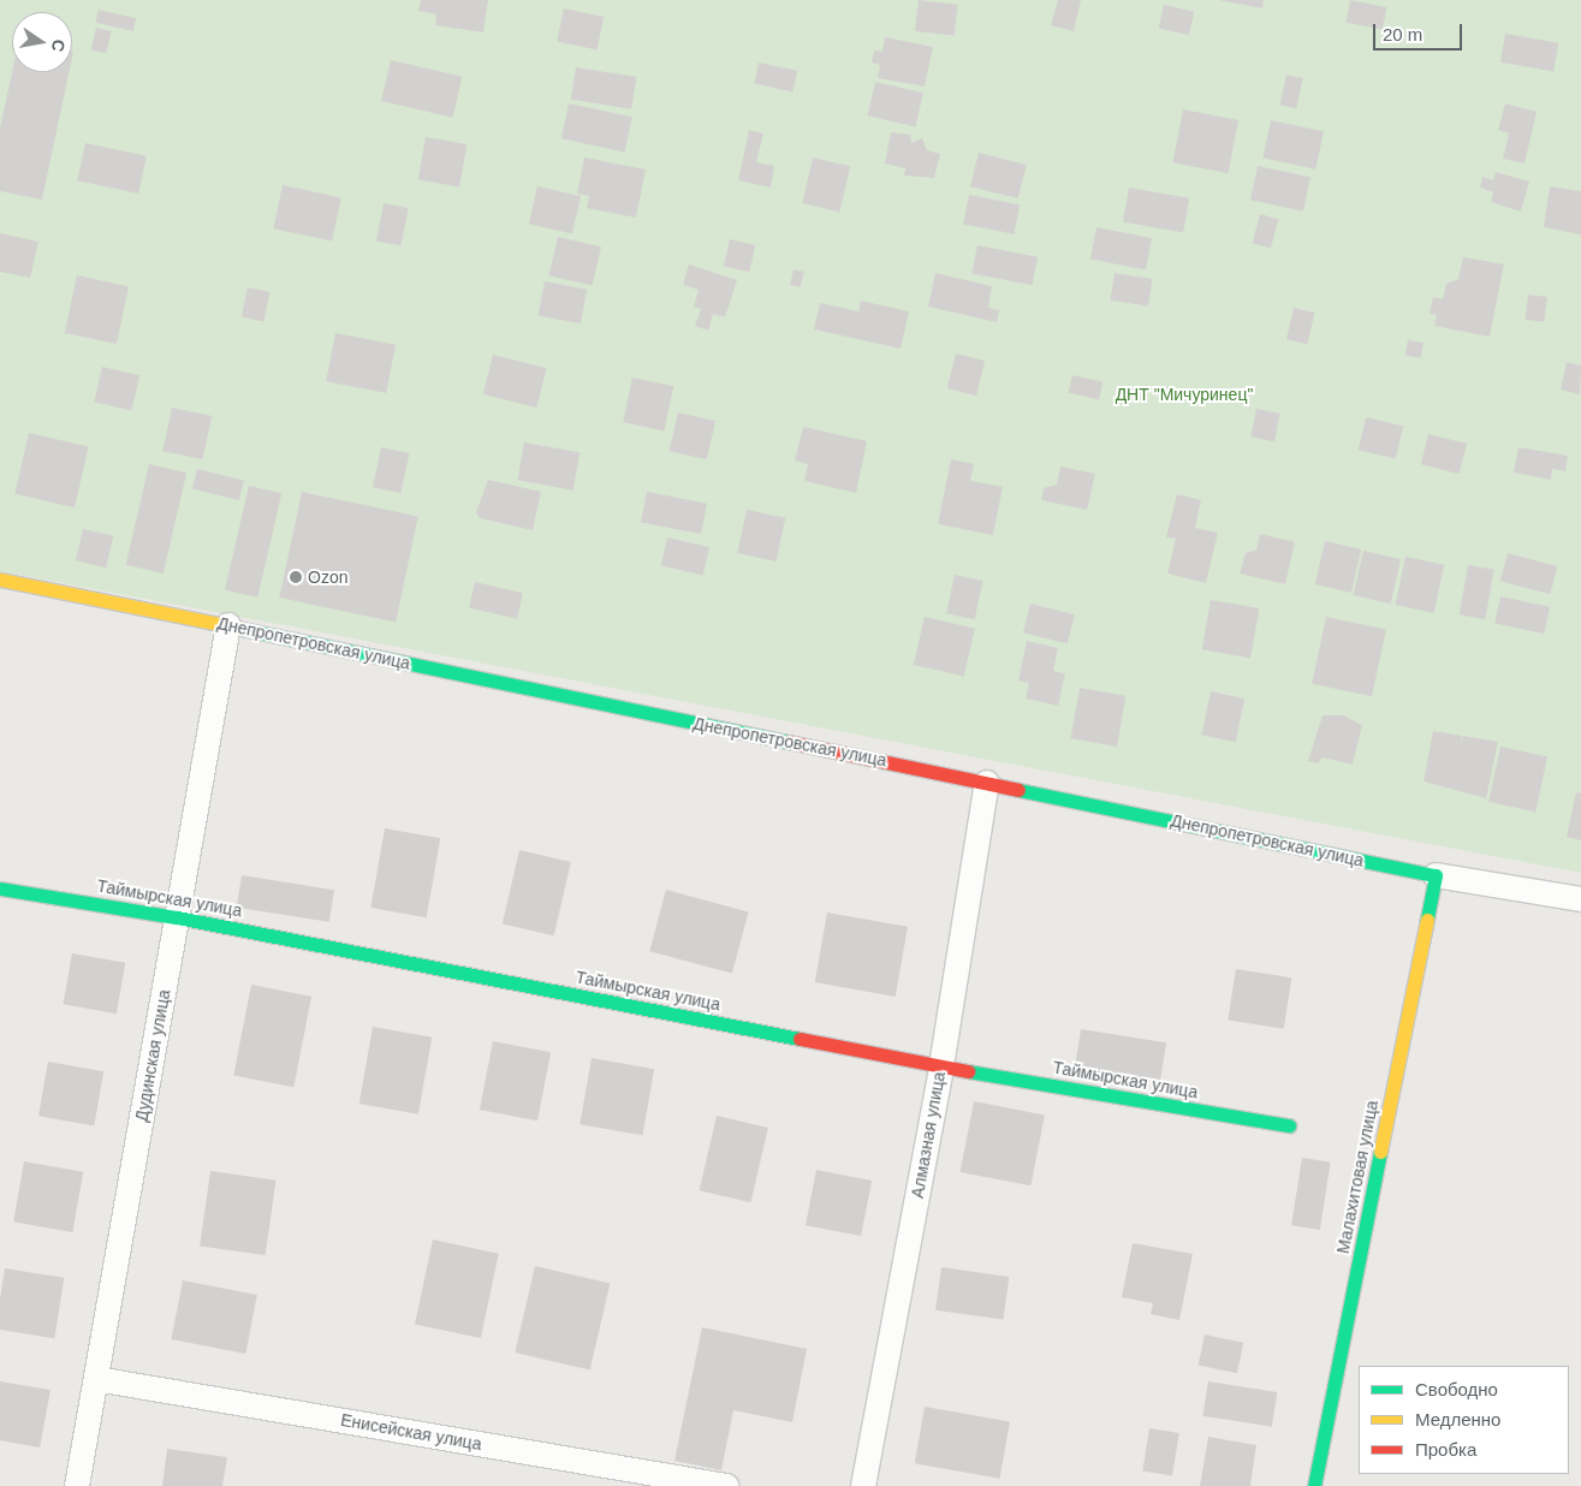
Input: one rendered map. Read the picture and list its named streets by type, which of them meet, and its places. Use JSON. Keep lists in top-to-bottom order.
{
  "streets": {
    "street": [
      "Днепропетровская улица",
      "Таймырская улица",
      "Дудинская улица",
      "Алмазная улица",
      "Малахитовая улица",
      "Енисейская улица"
    ]
  },
  "crossings": [
    ["Днепропетровская улица", "Дудинская улица"],
    ["Днепропетровская улица", "Алмазная улица"],
    ["Днепропетровская улица", "Малахитовая улица"],
    ["Таймырская улица", "Дудинская улица"],
    ["Таймырская улица", "Алмазная улица"],
    ["Дудинская улица", "Енисейская улица"]
  ],
  "parks": ["ДНТ \"Мичуринец\""],
  "places": ["Ozon"],
  "legend": ["Свободно", "Медленно", "Пробка"],
  "scale_bar": "20 m",
  "north": "right"
}
